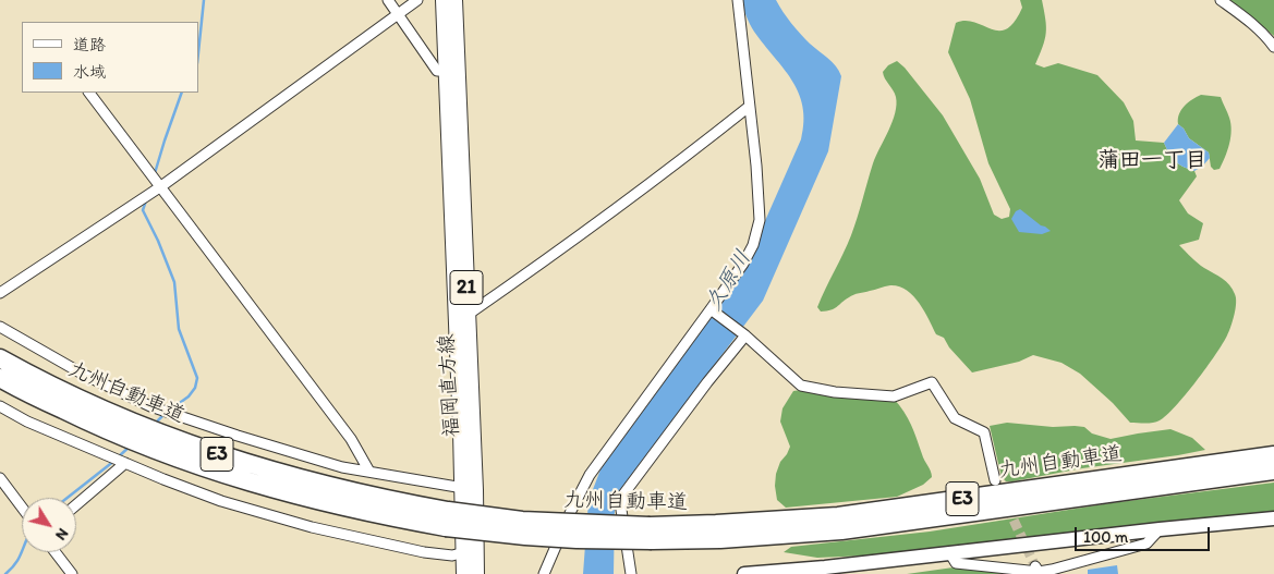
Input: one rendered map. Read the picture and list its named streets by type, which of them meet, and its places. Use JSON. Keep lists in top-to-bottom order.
{
  "streets": {
    "highway": ["九州自動車道", "E3"],
    "main road": ["21", "福岡直方線"]
  },
  "districts": ["蒲田一丁目"],
  "water": ["久原川"],
  "legend": ["道路", "水域"],
  "scale_bar": "100 m",
  "north": "bottom right"
}
